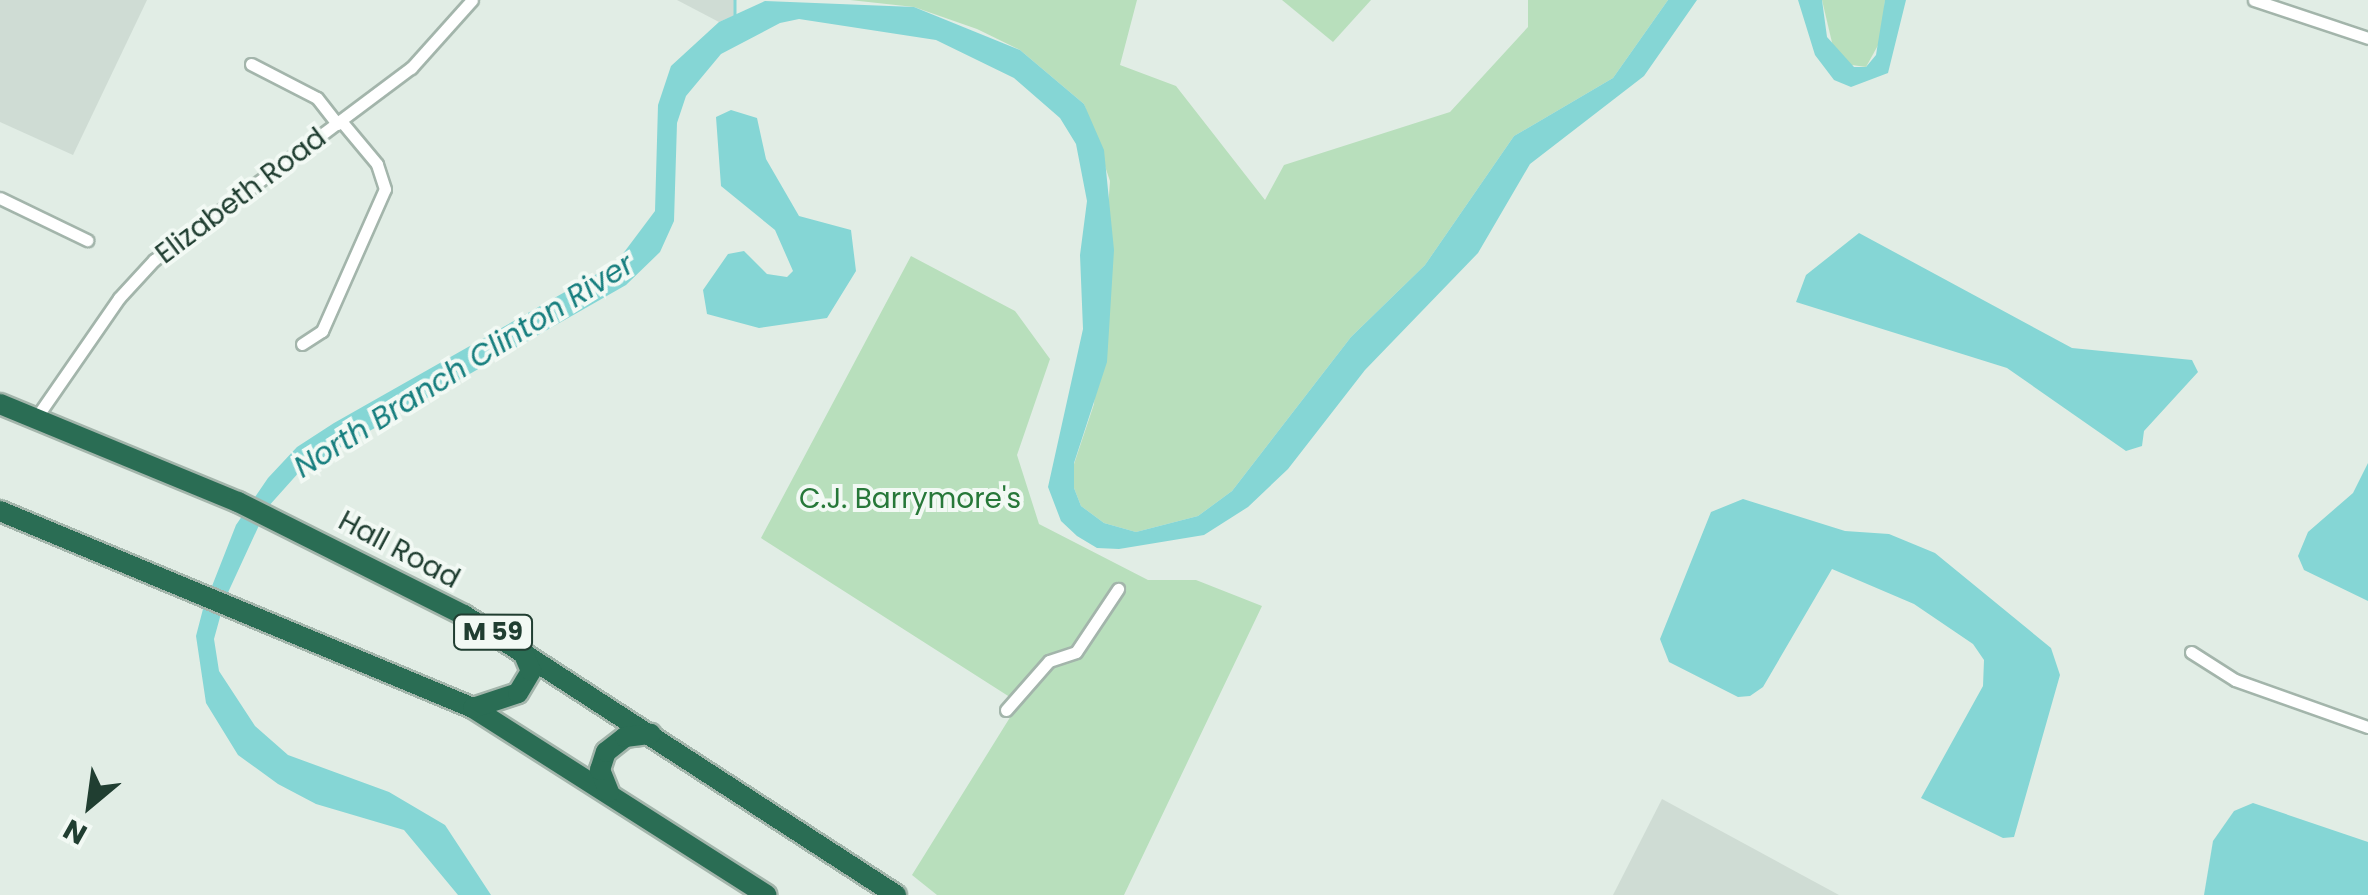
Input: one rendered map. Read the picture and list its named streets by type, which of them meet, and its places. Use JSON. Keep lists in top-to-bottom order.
{
  "streets": {
    "highway": ["Hall Road", "M 59"],
    "street": ["Elizabeth Road"]
  },
  "crossings": [
    ["Elizabeth Road", "Hall Road"]
  ],
  "water": ["North Branch Clinton River"],
  "parks": ["C.J. Barrymore's"],
  "north": "bottom left"
}
